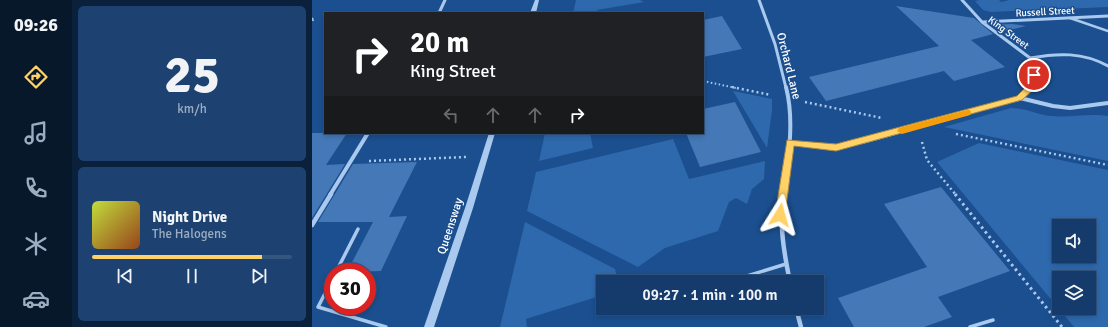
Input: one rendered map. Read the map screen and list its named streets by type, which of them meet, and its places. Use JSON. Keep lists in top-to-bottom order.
{
  "streets": {
    "street": [
      "Russell Street",
      "King Street",
      "Orchard Lane",
      "Queensway"
    ]
  },
  "crossings": [
    ["Russell Street", "King Street"]
  ],
  "page": {
    "tabs": "09:26",
    "tile": ["25", "km/h"],
    "turn": ["20 m", "King Street"],
    "song": ["Night Drive", "The Halogens"],
    "limit": "30",
    "trip": "09:27 · 1 min · 100 m"
  }
}
